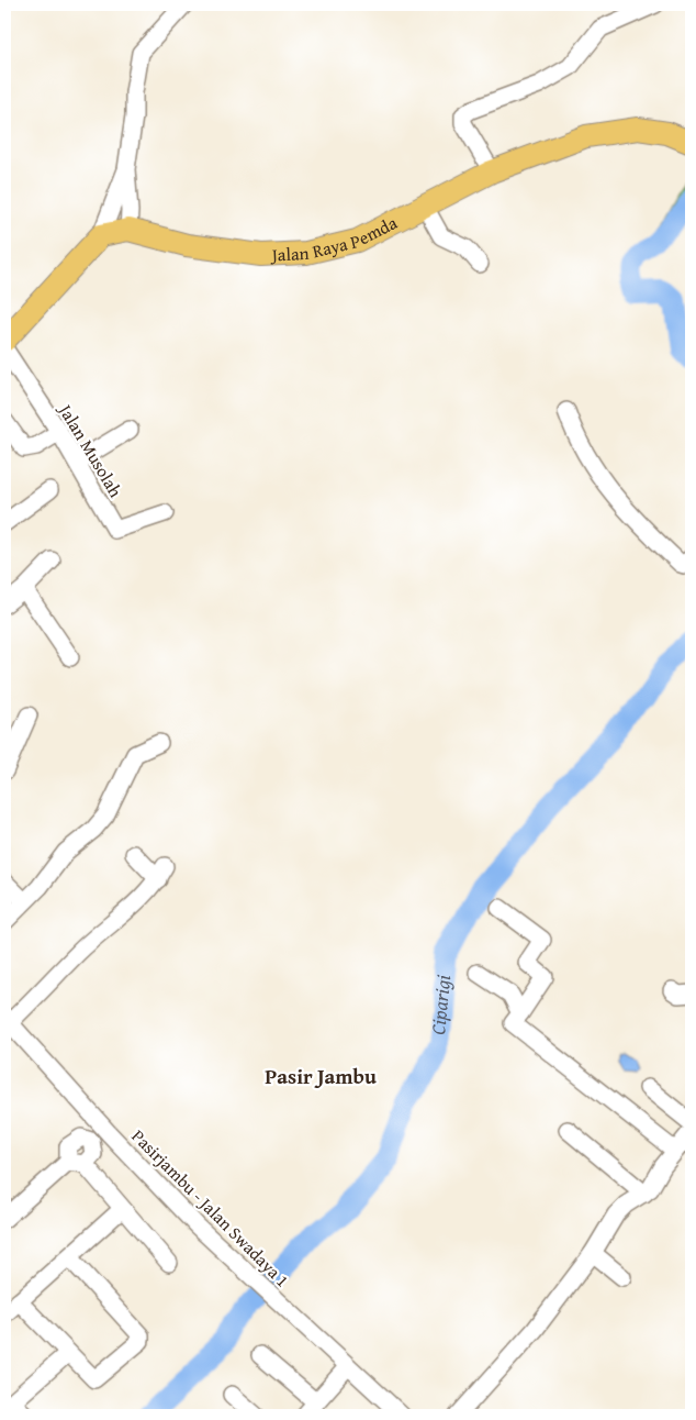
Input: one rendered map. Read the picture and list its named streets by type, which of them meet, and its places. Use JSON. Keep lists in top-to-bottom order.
{
  "streets": {
    "main road": ["Jalan Raya Pemda"],
    "street": ["Jalan Musolah", "Pasirjambu - Jalan Swadaya 1"]
  },
  "districts": ["Pasir Jambu"],
  "water": ["Ciparigi"]
}
